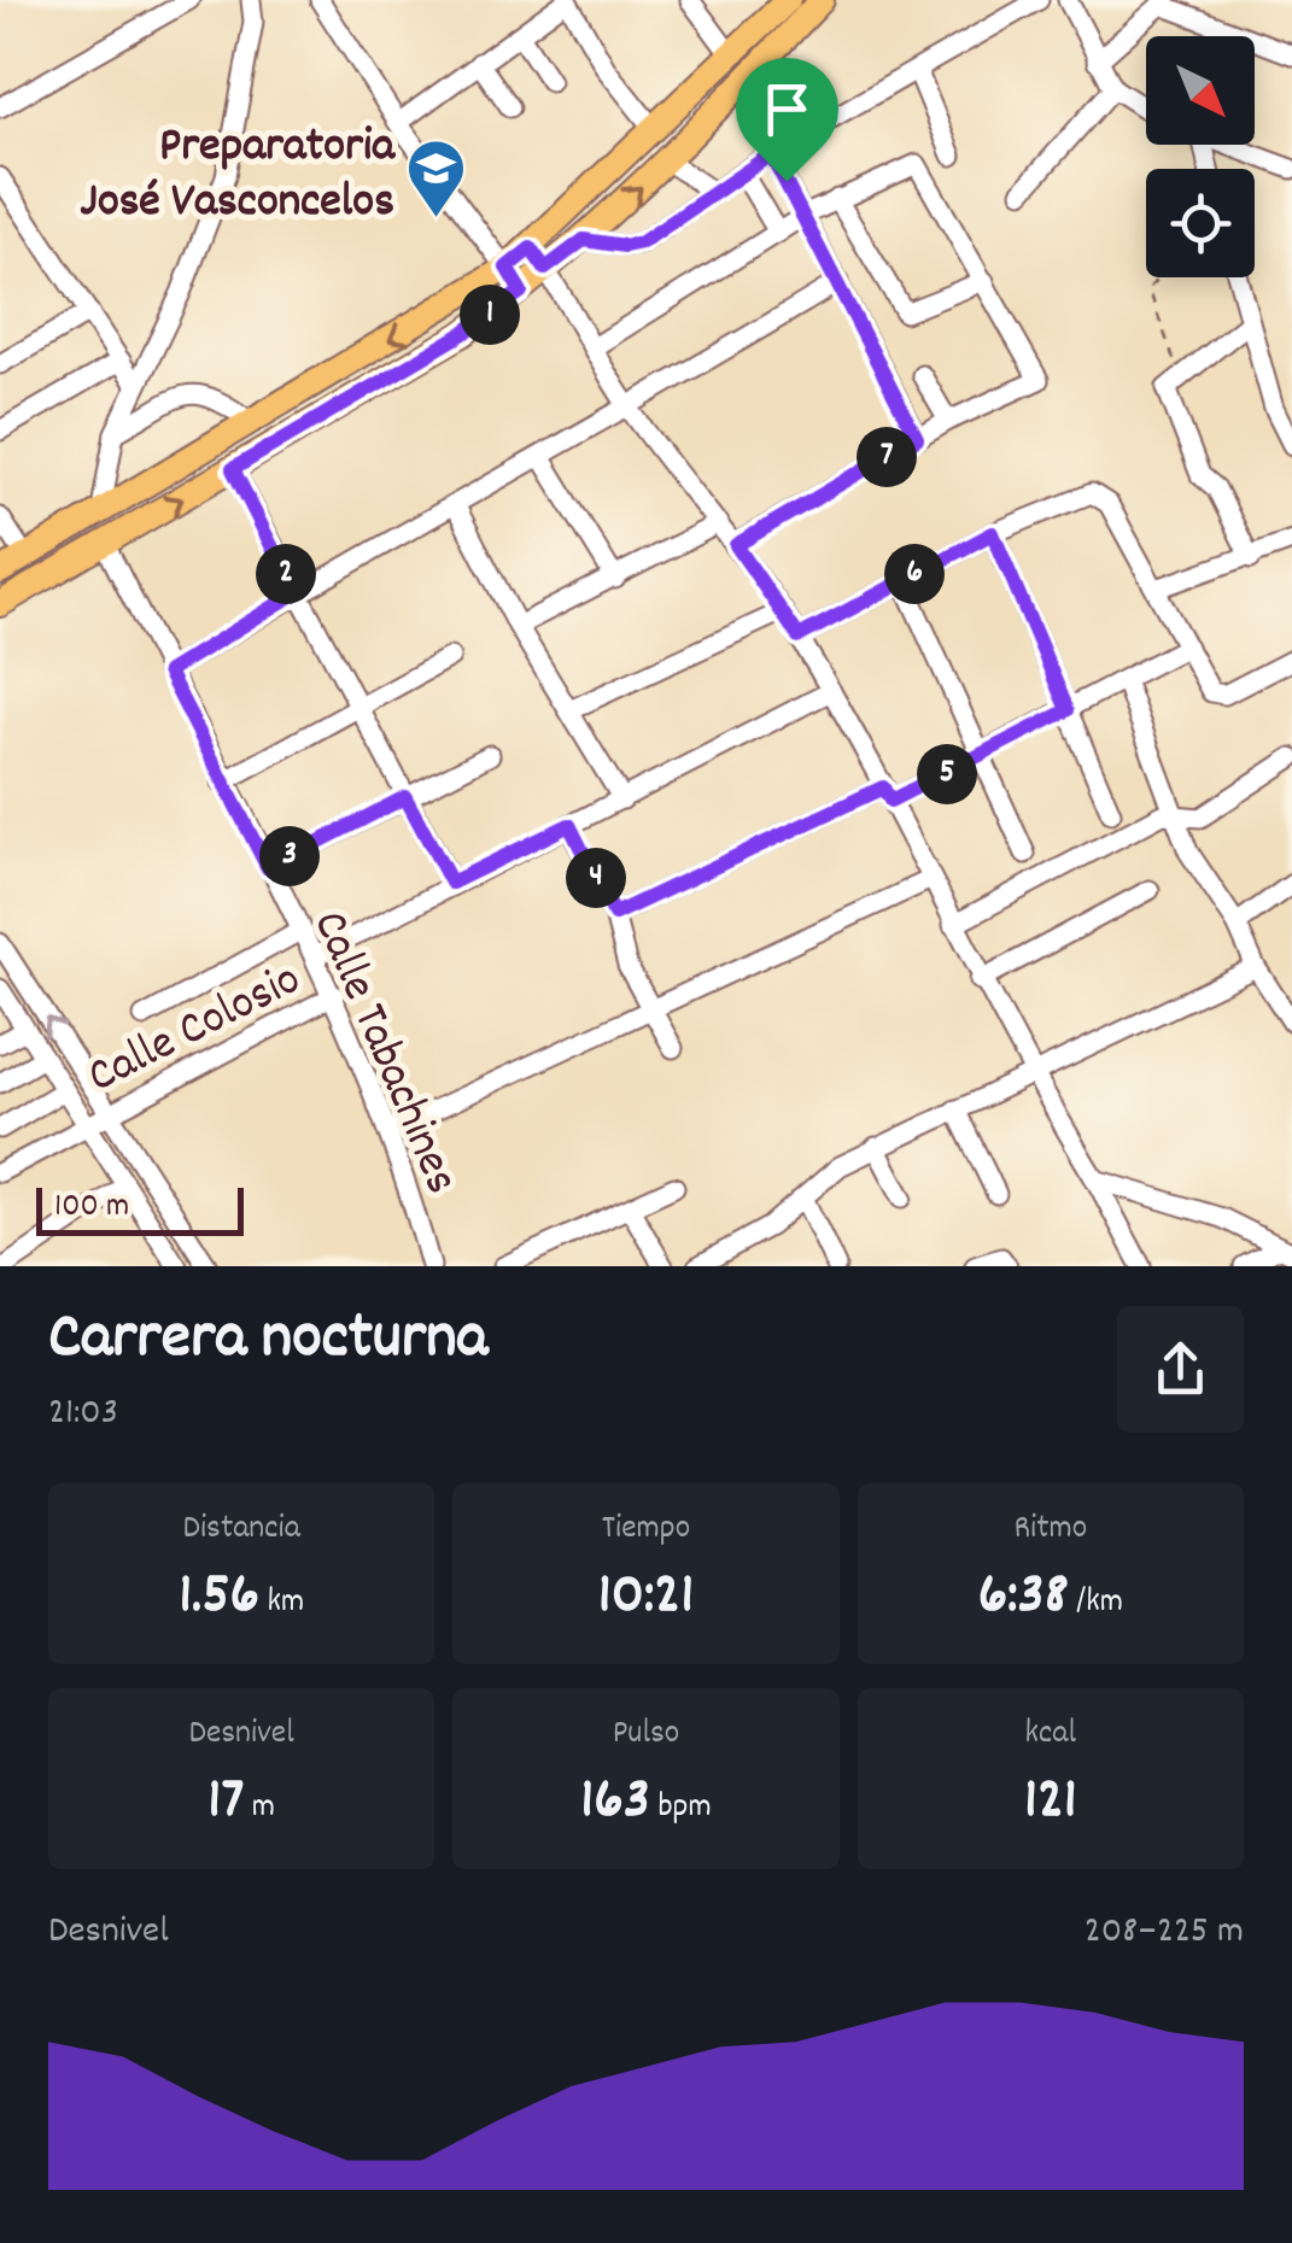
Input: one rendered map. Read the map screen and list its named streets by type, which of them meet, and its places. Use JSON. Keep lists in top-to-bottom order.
{
  "streets": {
    "street": ["Calle Colosio", "Calle Tabachines"]
  },
  "crossings": [
    ["Calle Colosio", "Calle Tabachines"]
  ],
  "places": {
    "school or university": ["Preparatoria José Vasconcelos"]
  },
  "scale_bar": "100 m",
  "north": "bottom right",
  "page": {
    "pins": [
      "1",
      "7",
      "2",
      "6",
      "5",
      "3",
      "4"
    ],
    "scale": "100 m",
    "heading": ["Carrera nocturna", "21:03"],
    "stats": [
      ["Distancia", "1.56 km"],
      ["Tiempo", "10:21"],
      ["Ritmo", "6:38 /km"],
      ["Desnivel", "17 m"],
      ["Pulso", "163 bpm"],
      ["kcal", "121"]
    ],
    "chart": ["Desnivel", "208–225 m"]
  }
}
